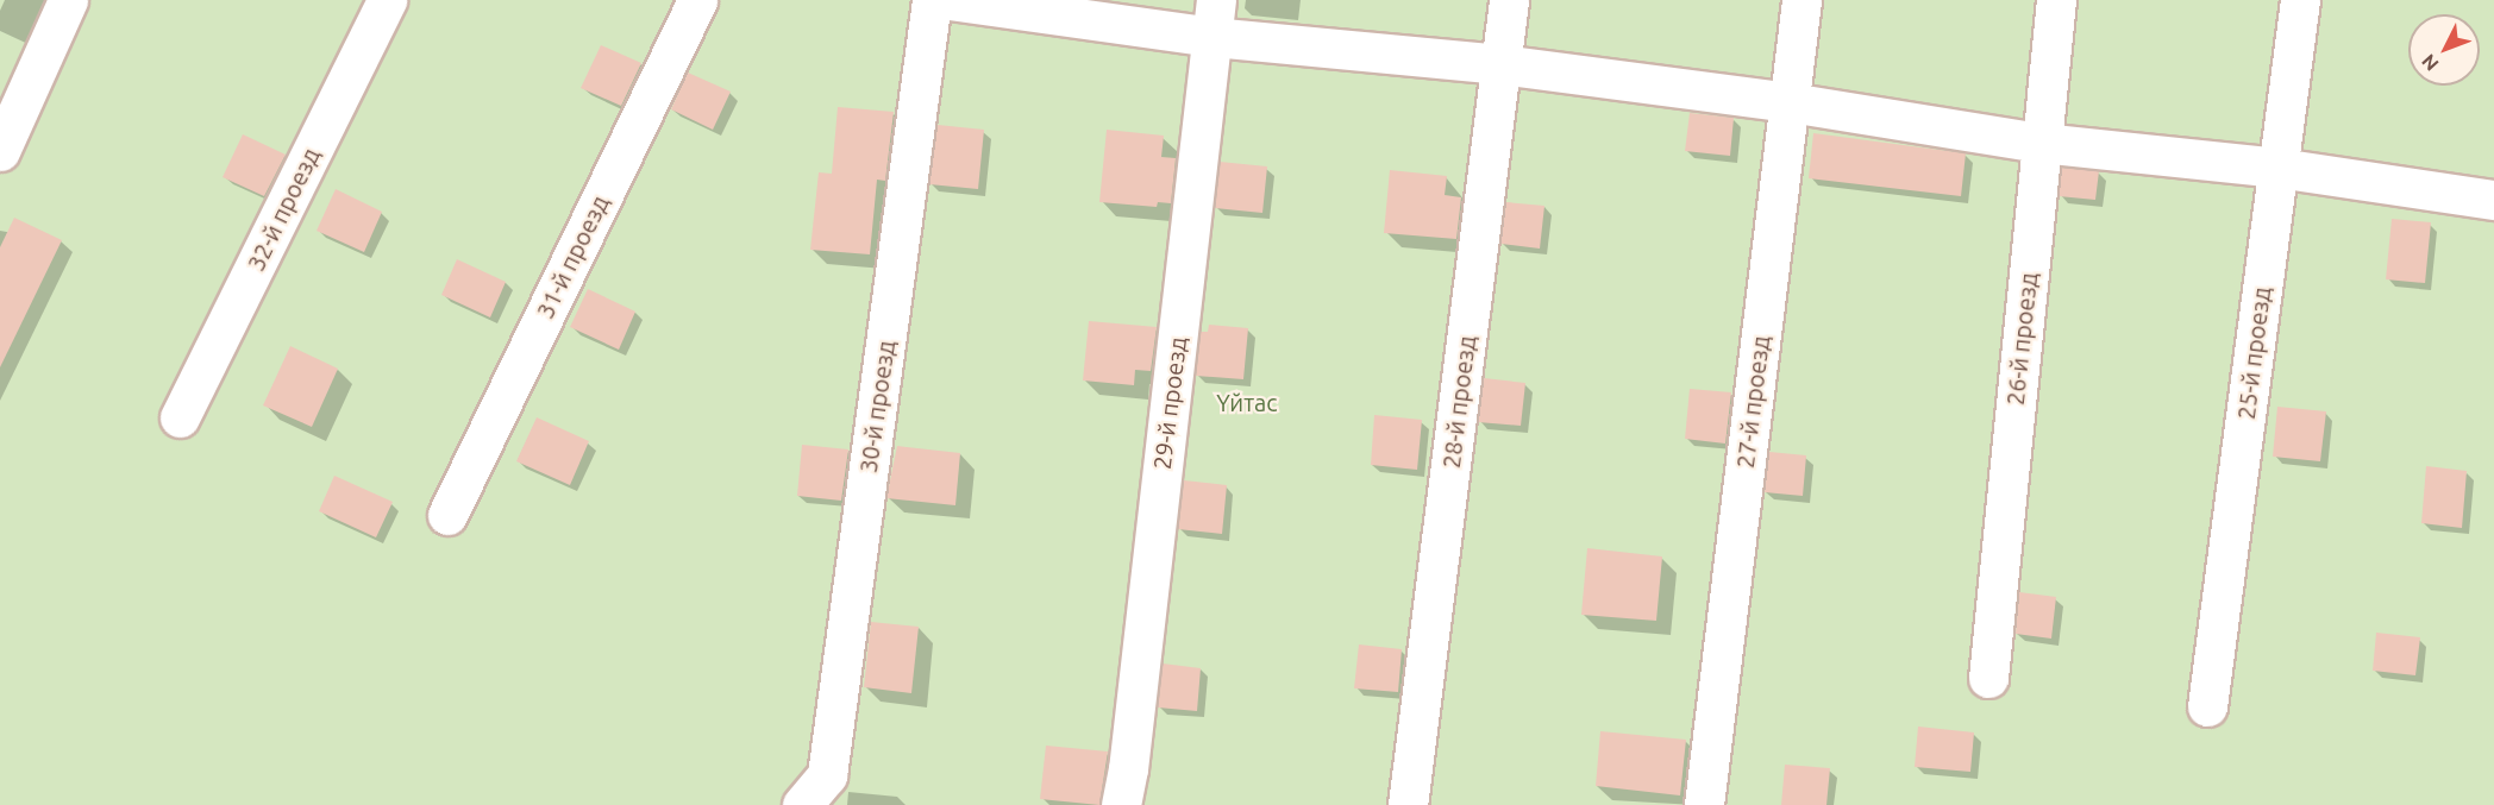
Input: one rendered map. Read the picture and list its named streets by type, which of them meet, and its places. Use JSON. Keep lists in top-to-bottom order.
{
  "streets": {
    "street": [
      "32-й проезд",
      "31-й проезд",
      "26-й проезд",
      "25-й проезд",
      "28-й проезд",
      "27-й проезд",
      "29-й проезд",
      "30-й проезд"
    ]
  },
  "parks": ["Үйтас"],
  "north": "bottom left"
}
